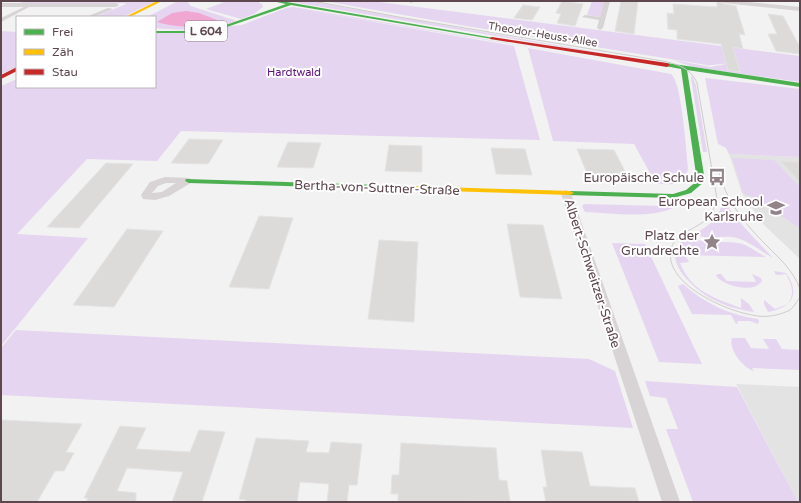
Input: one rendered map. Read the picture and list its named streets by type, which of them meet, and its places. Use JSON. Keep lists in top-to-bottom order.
{
  "streets": {
    "main road": [
      "L 604",
      "Theodor-Heuss-Allee",
      "Bertha-von-Suttner-Straße",
      "Albert-Schweitzer-Straße"
    ]
  },
  "crossings": [
    ["L 604", "Theodor-Heuss-Allee"],
    ["Theodor-Heuss-Allee", "Albert-Schweitzer-Straße"],
    ["Bertha-von-Suttner-Straße", "Albert-Schweitzer-Straße"]
  ],
  "parks": ["Hardtwald"],
  "places": {
    "bus stop": ["Europäische Schule"],
    "school or university": ["European School Karlsruhe"],
    "place": ["Platz der Grundrechte"]
  },
  "legend": ["Frei", "Zäh", "Stau"]
}
